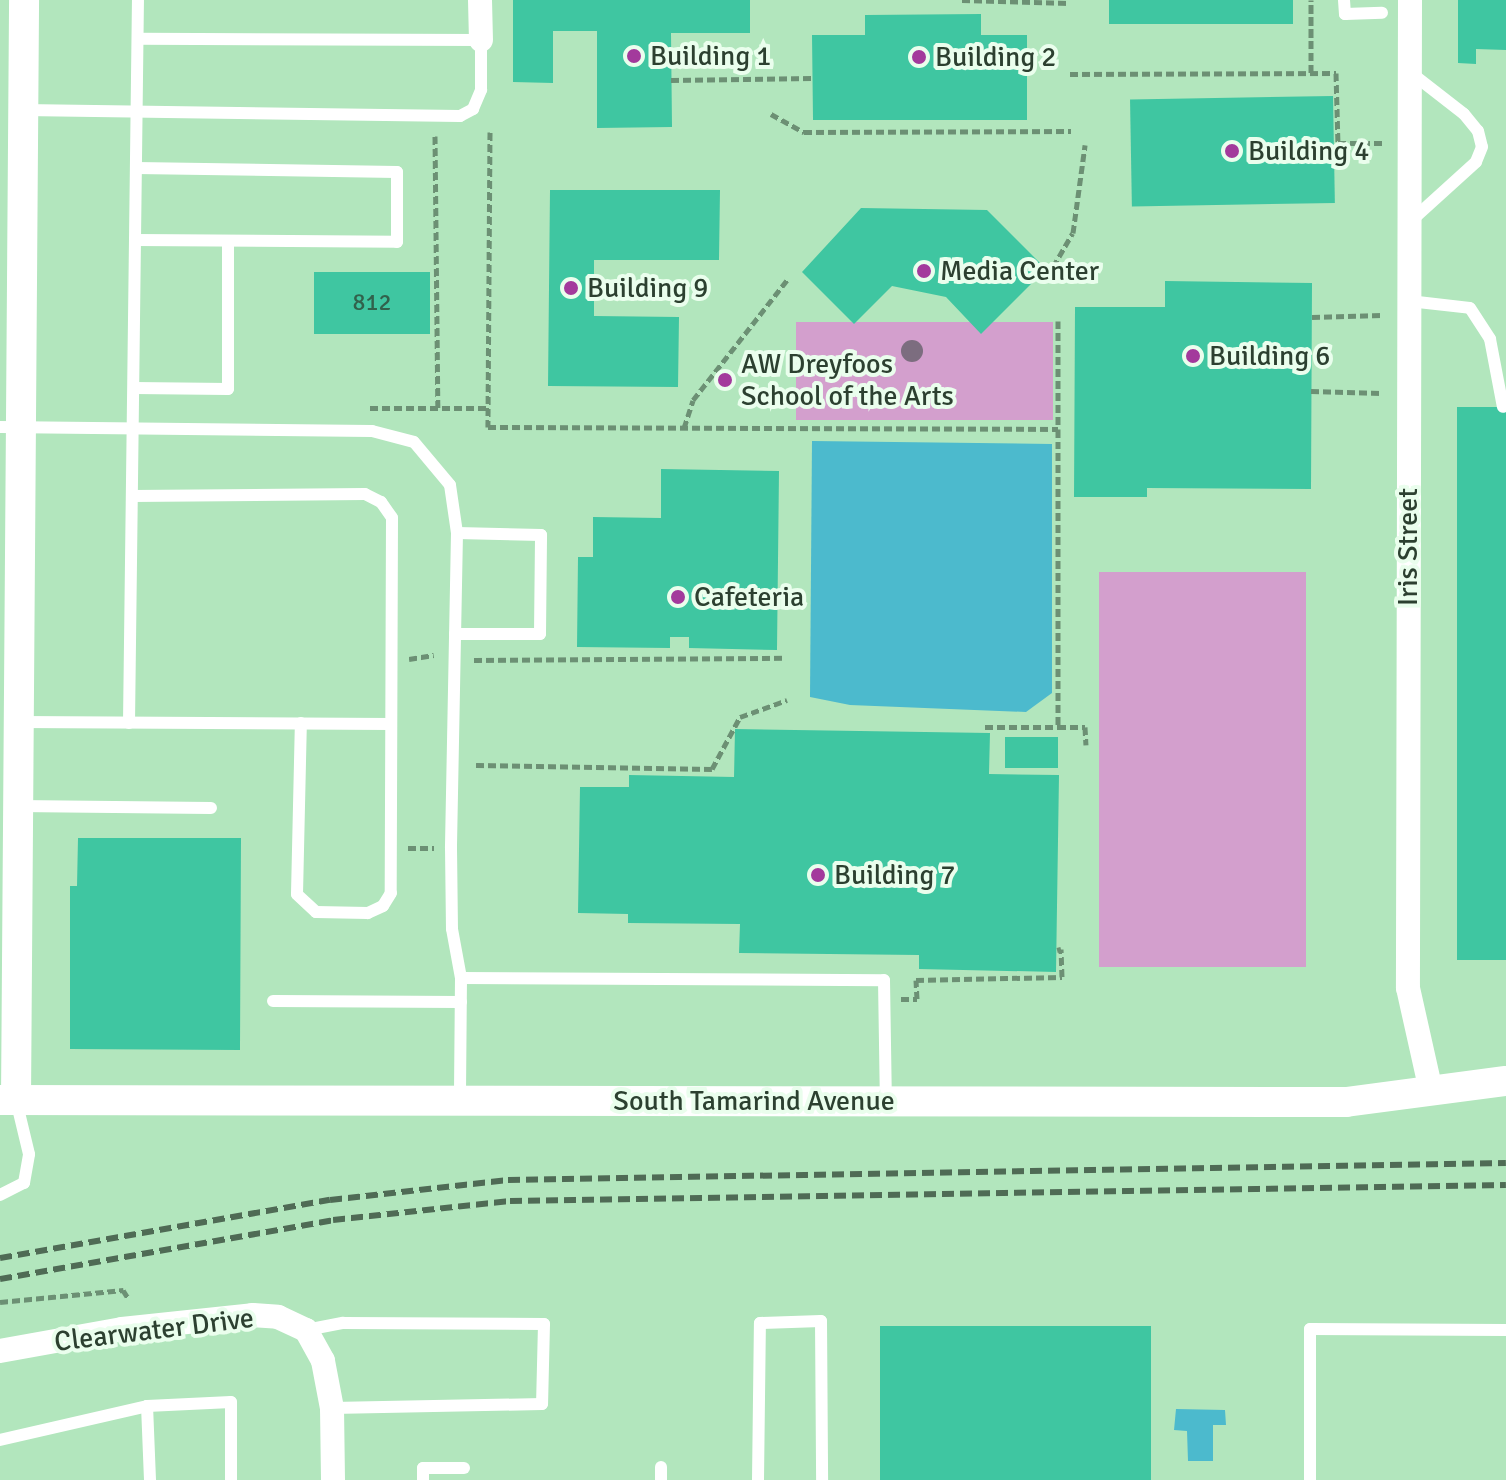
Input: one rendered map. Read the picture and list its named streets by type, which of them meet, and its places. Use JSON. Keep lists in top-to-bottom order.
{
  "streets": {
    "street": ["Iris Street", "South Tamarind Avenue", "Clearwater Drive"]
  },
  "crossings": [
    ["Iris Street", "South Tamarind Avenue"]
  ],
  "places": [
    "Building 1",
    "Building 2",
    "Building 4",
    "Media Center",
    "Building 9",
    "Building 6",
    "AW Dreyfoos School of the Arts",
    "Cafeteria",
    "Building 7"
  ],
  "house_numbers": ["812"]
}
